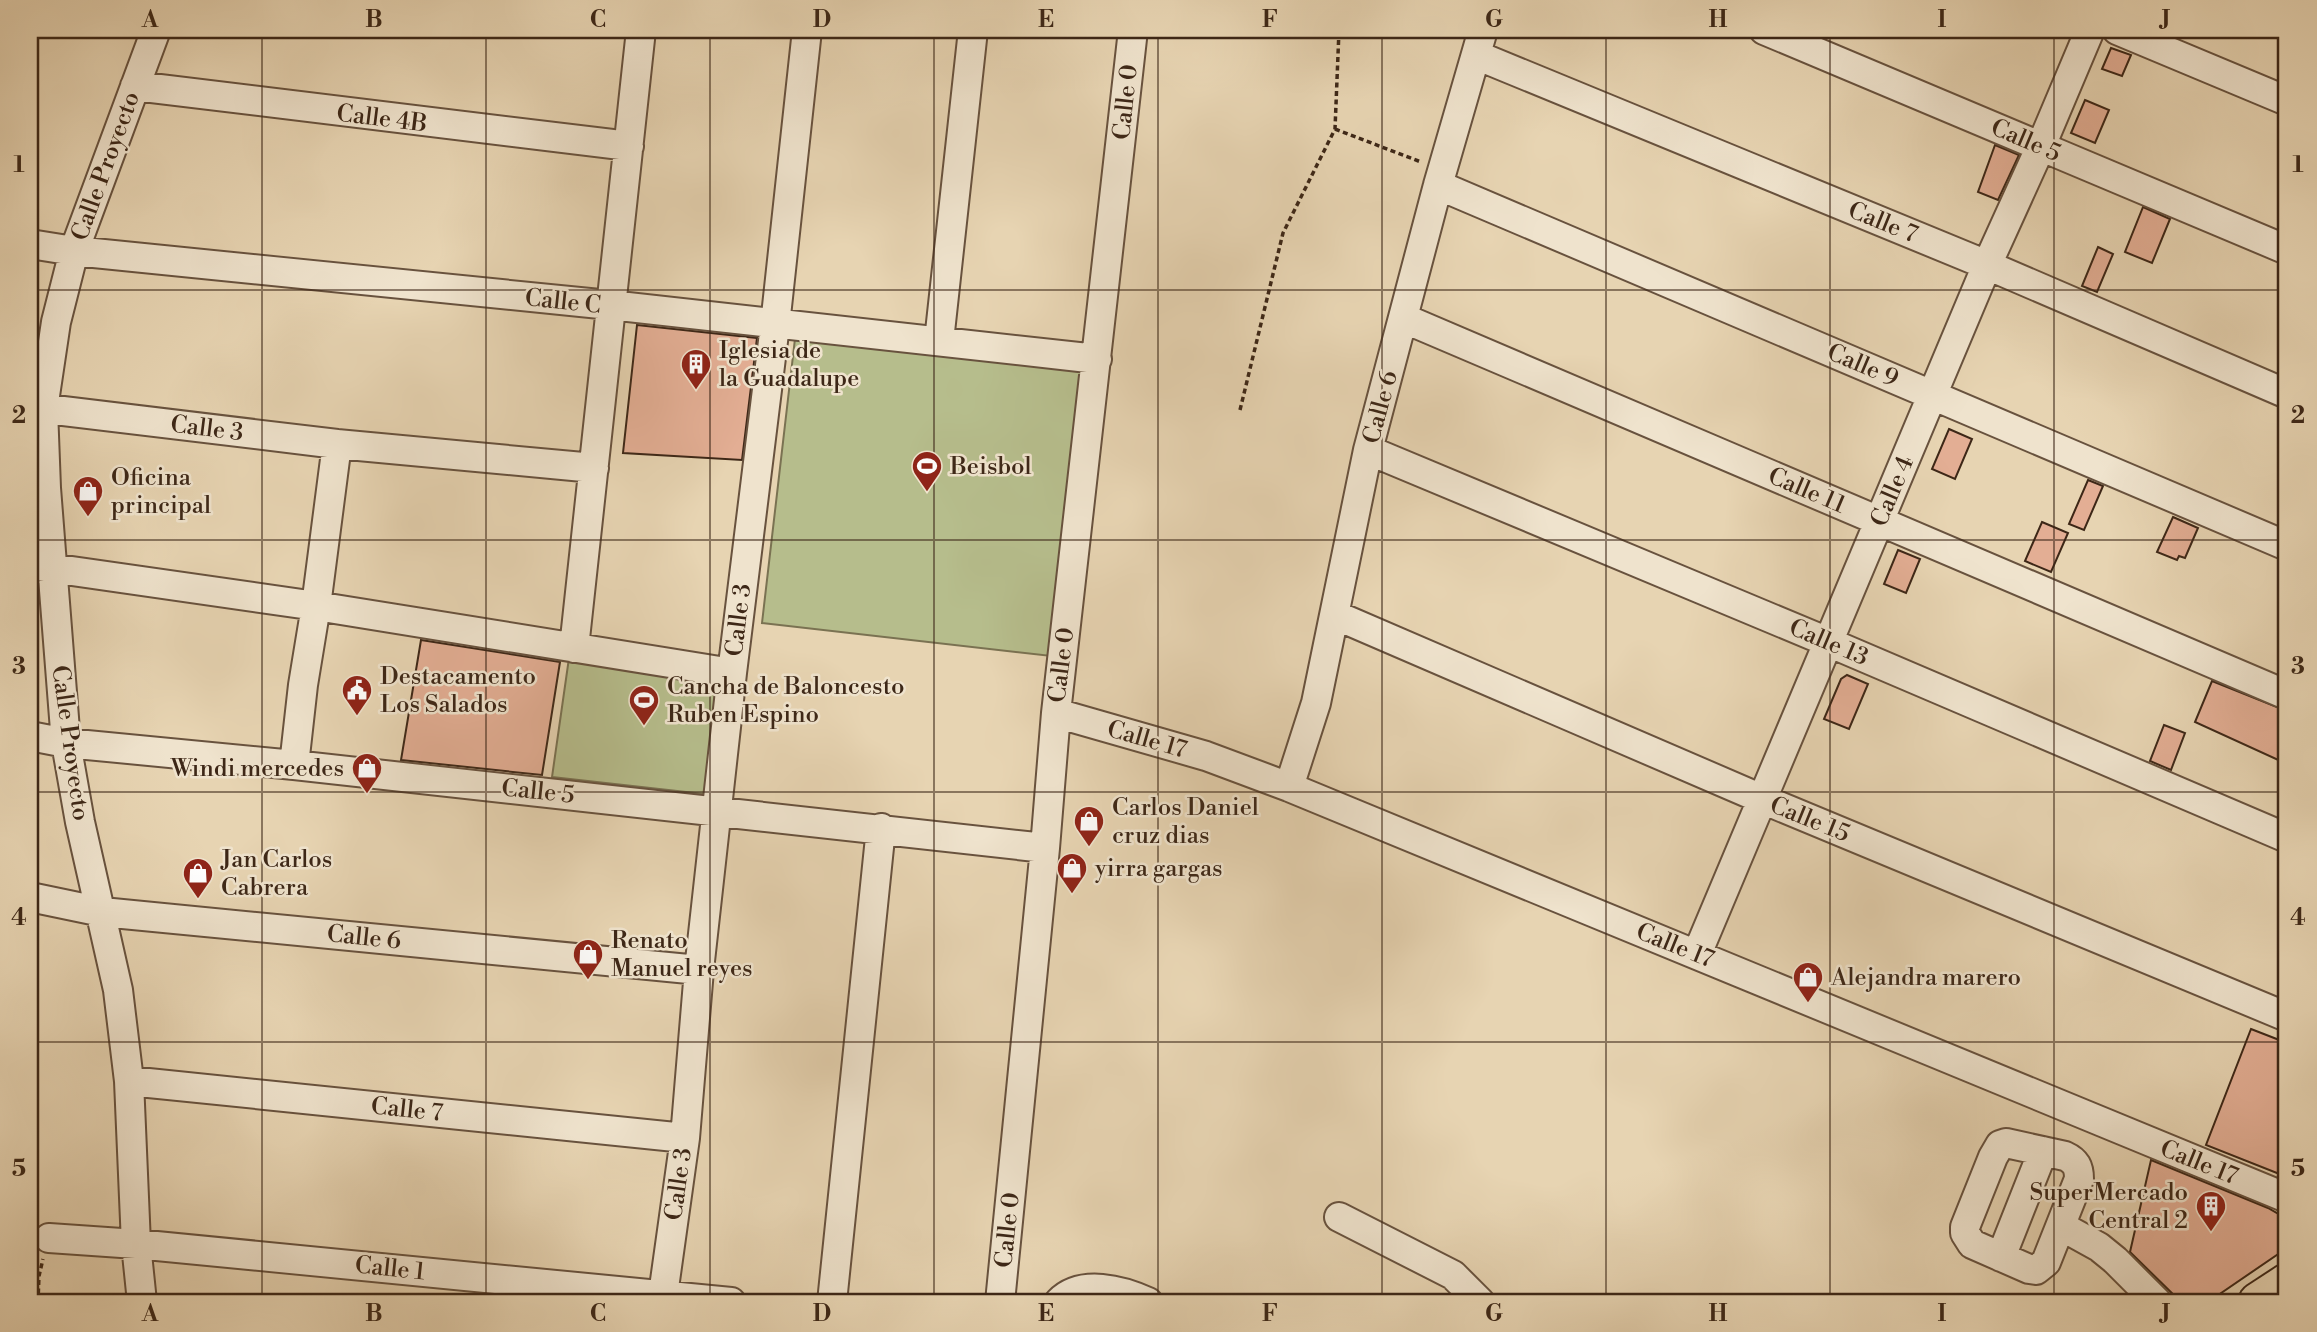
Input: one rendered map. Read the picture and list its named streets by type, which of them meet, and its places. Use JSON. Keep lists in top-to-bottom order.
{
  "streets": {
    "street": [
      "Calle 0",
      "Calle 4B",
      "Calle 5",
      "Calle Proyecto",
      "Calle 7",
      "Calle C",
      "Calle 9",
      "Calle 6",
      "Calle 3",
      "Calle 11",
      "Calle 4",
      "Calle 13",
      "Calle 17",
      "Calle 15",
      "Calle 1"
    ]
  },
  "crossings": [
    ["Calle 0", "Calle 5"],
    ["Calle 0", "Calle C"],
    ["Calle 0", "Calle 17"],
    ["Calle 4B", "Calle Proyecto"],
    ["Calle 5", "Calle Proyecto"],
    ["Calle 5", "Calle 3"],
    ["Calle 5", "Calle 4"],
    ["Calle Proyecto", "Calle 7"],
    ["Calle Proyecto", "Calle C"],
    ["Calle Proyecto", "Calle 6"],
    ["Calle Proyecto", "Calle 3"],
    ["Calle Proyecto", "Calle 1"],
    ["Calle 7", "Calle 6"],
    ["Calle 7", "Calle 3"],
    ["Calle 7", "Calle 4"],
    ["Calle C", "Calle 3"],
    ["Calle 9", "Calle 6"],
    ["Calle 9", "Calle 4"],
    ["Calle 6", "Calle 3"],
    ["Calle 6", "Calle 11"],
    ["Calle 6", "Calle 13"],
    ["Calle 6", "Calle 17"],
    ["Calle 6", "Calle 15"],
    ["Calle 3", "Calle 1"],
    ["Calle 11", "Calle 4"],
    ["Calle 4", "Calle 13"],
    ["Calle 4", "Calle 17"],
    ["Calle 4", "Calle 15"]
  ],
  "places": {
    "building": ["Iglesia de la Guadalupe", "SuperMercado Central 2"],
    "sports": ["Beisbol", "Cancha de Baloncesto Ruben Espino"],
    "shop": [
      "Oficina principal",
      "Windi mercedes",
      "Carlos Daniel cruz dias",
      "yirra gargas",
      "Jan Carlos Cabrera",
      "Renato Manuel reyes",
      "Alejandra marero"
    ],
    "public building": ["Destacamento Los Salados"]
  },
  "grid": {
    "columns": [
      "A",
      "B",
      "C",
      "D",
      "E",
      "F",
      "G",
      "H",
      "I",
      "J"
    ],
    "rows": [
      "1",
      "2",
      "3",
      "4",
      "5"
    ]
  }
}
